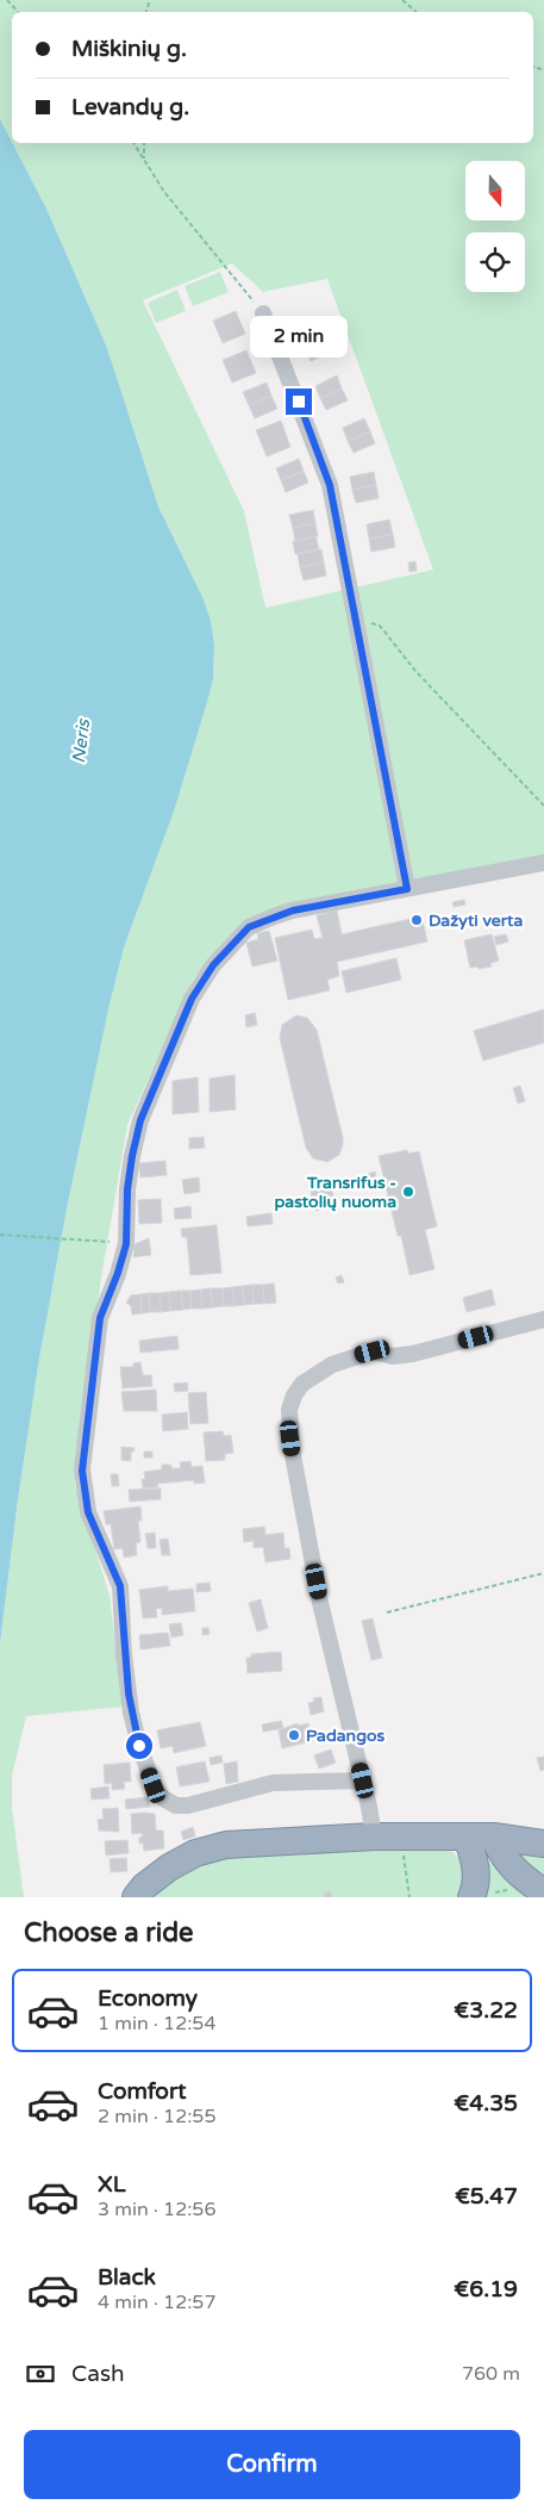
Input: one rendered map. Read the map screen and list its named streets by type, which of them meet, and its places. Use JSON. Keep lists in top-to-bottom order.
{
  "water": ["Neris"],
  "places": ["Dažyti verta", "Transrifus - pastolių nuoma", "Padangos"],
  "north": "bottom",
  "page": {
    "banner": ["Miškinių g.", "Levandų g."],
    "bubble": "2 min",
    "heading": "Choose a ride",
    "list": [
      {
        "name": "Economy",
        "note": "1 min · 12:54",
        "value": "€3.22"
      },
      {
        "name": "Comfort",
        "note": "2 min · 12:55",
        "value": "€4.35"
      },
      {
        "name": "XL",
        "note": "3 min · 12:56",
        "value": "€5.47"
      },
      {
        "name": "Black",
        "note": "4 min · 12:57",
        "value": "€6.19"
      }
    ],
    "pay": ["Cash", "760 m"],
    "buttons": "Confirm"
  }
}
